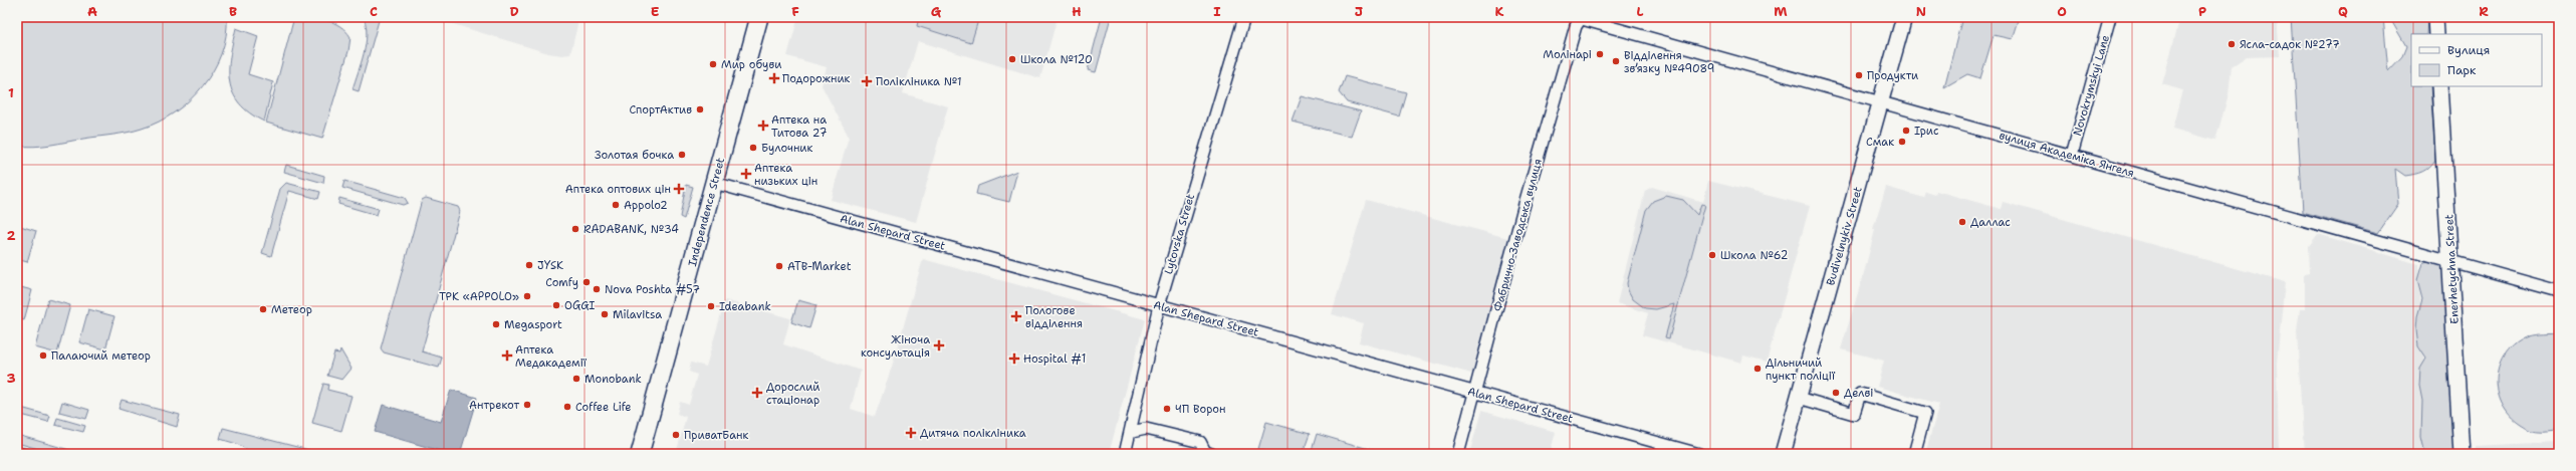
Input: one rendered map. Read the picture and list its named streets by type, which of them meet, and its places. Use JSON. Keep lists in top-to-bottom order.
{
  "streets": {
    "main road": ["Independence Street"],
    "street": [
      "Novokrymskyi Lane",
      "вулиця Академіка Янгеля",
      "Alan Shepard Street",
      "Lytovska Street",
      "Фабрично-Заводська вулиця",
      "Budivelnykiv Street",
      "Enerhetychna Street"
    ]
  },
  "crossings": [
    ["Novokrymskyi Lane", "вулиця Академіка Янгеля"],
    ["вулиця Академіка Янгеля", "Фабрично-Заводська вулиця"],
    ["вулиця Академіка Янгеля", "Budivelnykiv Street"],
    ["вулиця Академіка Янгеля", "Enerhetychna Street"],
    ["Independence Street", "Alan Shepard Street"],
    ["Alan Shepard Street", "Lytovska Street"],
    ["Alan Shepard Street", "Фабрично-Заводська вулиця"]
  ],
  "places": {
    "other": [
      "Ясла-садок №277",
      "Молінарі",
      "Школа №120",
      "Відділення зв’язку №49089",
      "Мир обуви",
      "Продукти",
      "СпортАктив",
      "Ірис",
      "Смак",
      "Булочник",
      "Золотая бочка",
      "Appolo2",
      "Даллас",
      "RADABANK, №34",
      "Школа №62",
      "JYSK",
      "ATB-Market",
      "Comfy",
      "Nova Poshta #57",
      "ТРК «APPOLO»",
      "OGGI",
      "Ideabank",
      "Метеор",
      "Milavitsa",
      "Megasport",
      "Палаючий метеор",
      "Дільничий пункт поліції",
      "Monobank",
      "Делві",
      "Антрекот",
      "Coffee Life",
      "ЧП Ворон",
      "ПриватБанк"
    ],
    "health": [
      "Подорожник",
      "Полікліника №1",
      "Аптека на Титова 27",
      "Аптека низьких цін",
      "Аптека оптових цін",
      "Пологове відділення",
      "Жіноча консультація",
      "Аптека Медакадемії",
      "Hospital #1",
      "Дорослий стаціонар",
      "Дитяча полікліника"
    ]
  },
  "legend": ["Вулиця", "Парк"],
  "grid": {
    "columns": [
      "A",
      "B",
      "C",
      "D",
      "E",
      "F",
      "G",
      "H",
      "I",
      "J",
      "K",
      "L",
      "M",
      "N",
      "O",
      "P",
      "Q",
      "R"
    ],
    "rows": ["1", "2", "3"]
  }
}
